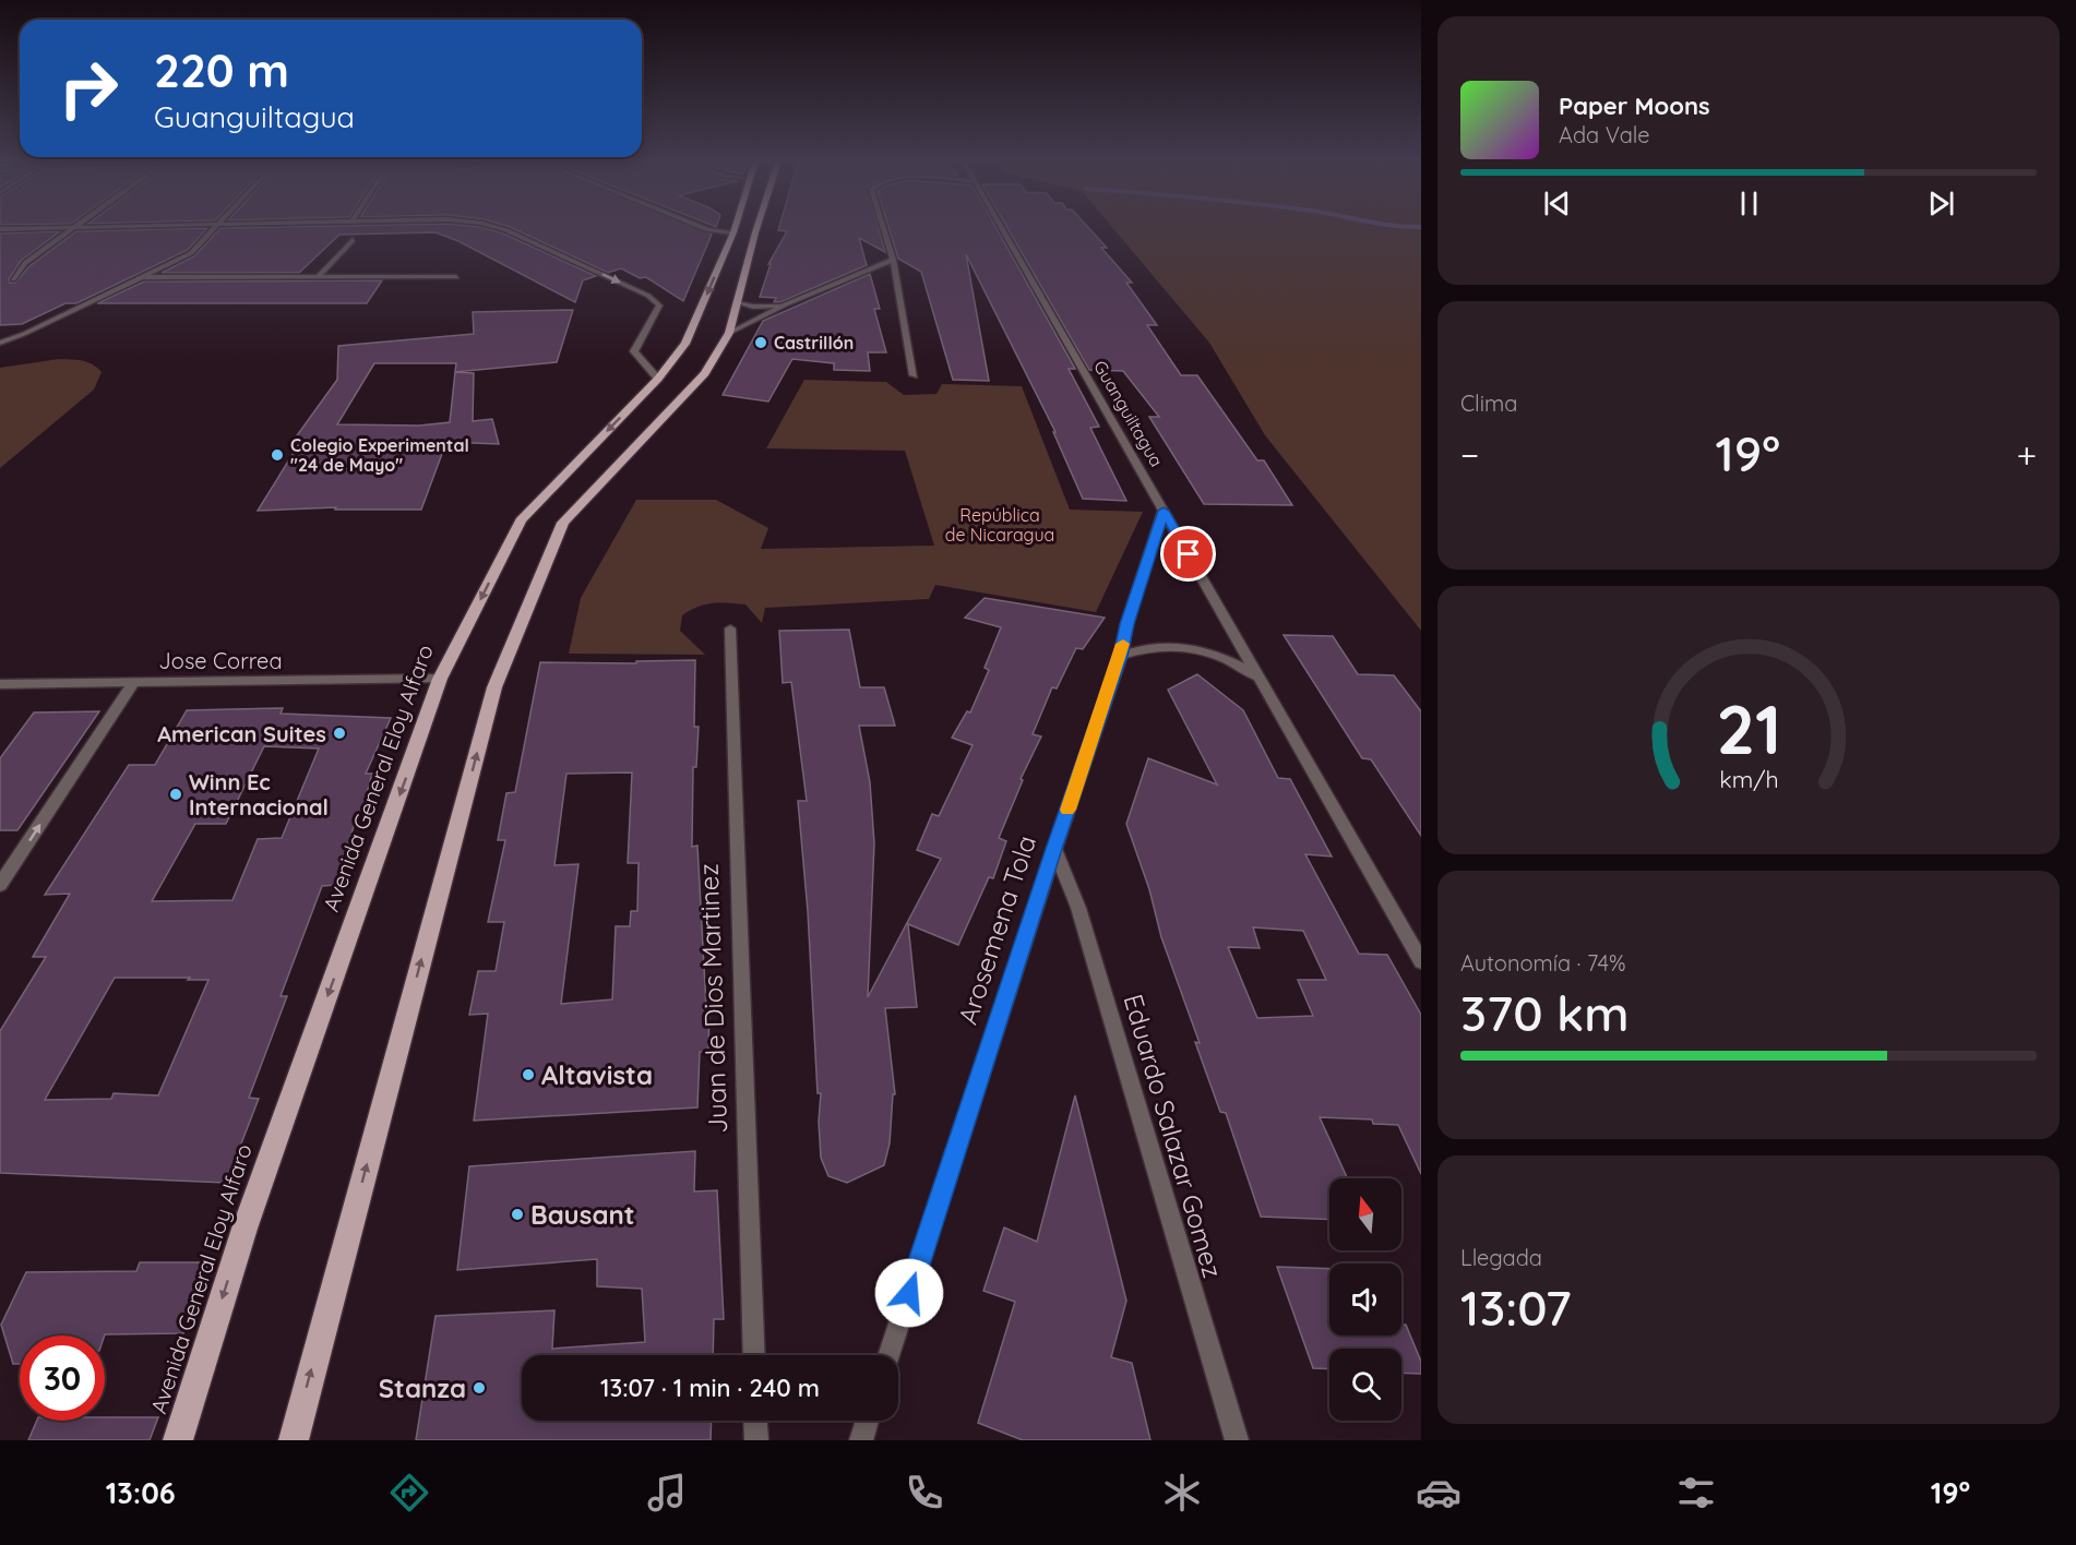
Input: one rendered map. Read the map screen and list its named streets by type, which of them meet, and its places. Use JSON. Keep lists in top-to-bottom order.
{
  "streets": {
    "main road": ["Avenida General Eloy Alfaro"],
    "street": [
      "Guanguiltagua",
      "Jose Correa",
      "Arosemena Tola",
      "Juan de Dios Martinez",
      "Eduardo Salazar Gomez"
    ]
  },
  "crossings": [
    ["Guanguiltagua", "Arosemena Tola"],
    ["Jose Correa", "Avenida General Eloy Alfaro"],
    ["Arosemena Tola", "Eduardo Salazar Gomez"]
  ],
  "parks": ["República de Nicaragua"],
  "places": [
    "Castrillón",
    "Colegio Experimental \"24 de Mayo\"",
    "American Suites",
    "Winn Ec Internacional",
    "Altavista",
    "Bausant",
    "Stanza"
  ],
  "north": "top",
  "page": {
    "turn": ["220 m", "Guanguiltagua"],
    "song": ["Paper Moons", "Ada Vale"],
    "tile": [
      "Clima",
      ["Autonomía · 74%", "370 km"],
      ["Llegada", "13:07"]
    ],
    "heat": ["−", "19°", "+"],
    "limit": "30",
    "trip": "13:07 · 1 min · 240 m",
    "tabs": ["13:06", "19°"],
    "gauge": ["21", "km/h"]
  }
}
